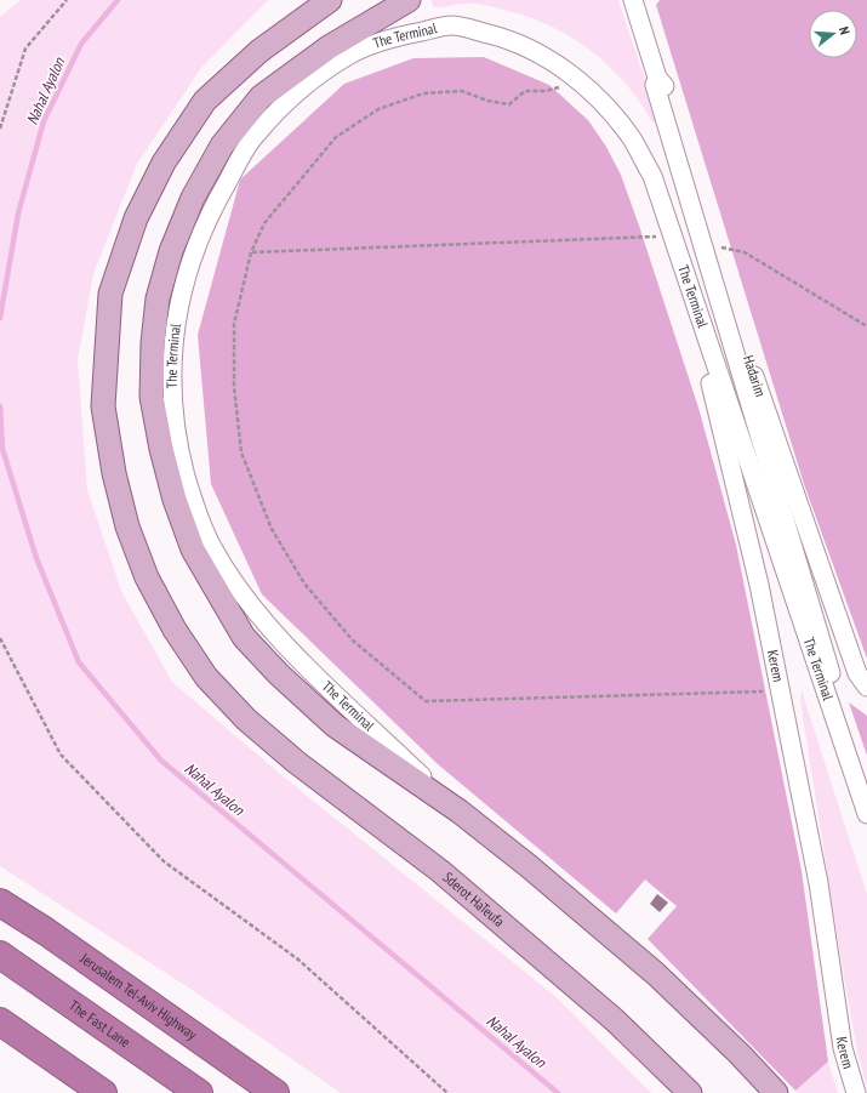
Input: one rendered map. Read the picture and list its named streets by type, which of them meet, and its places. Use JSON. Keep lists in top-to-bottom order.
{
  "streets": {
    "highway": ["Jerusalem Tel-Aviv Highway", "The Fast Lane"],
    "main road": ["Sderot HaTeufa"],
    "street": ["The Terminal", "Hadarim", "Kerem"]
  },
  "crossings": [
    ["The Terminal", "Hadarim"],
    ["The Terminal", "Kerem"]
  ],
  "water": ["Nahal Ayalon"],
  "north": "right"
}
